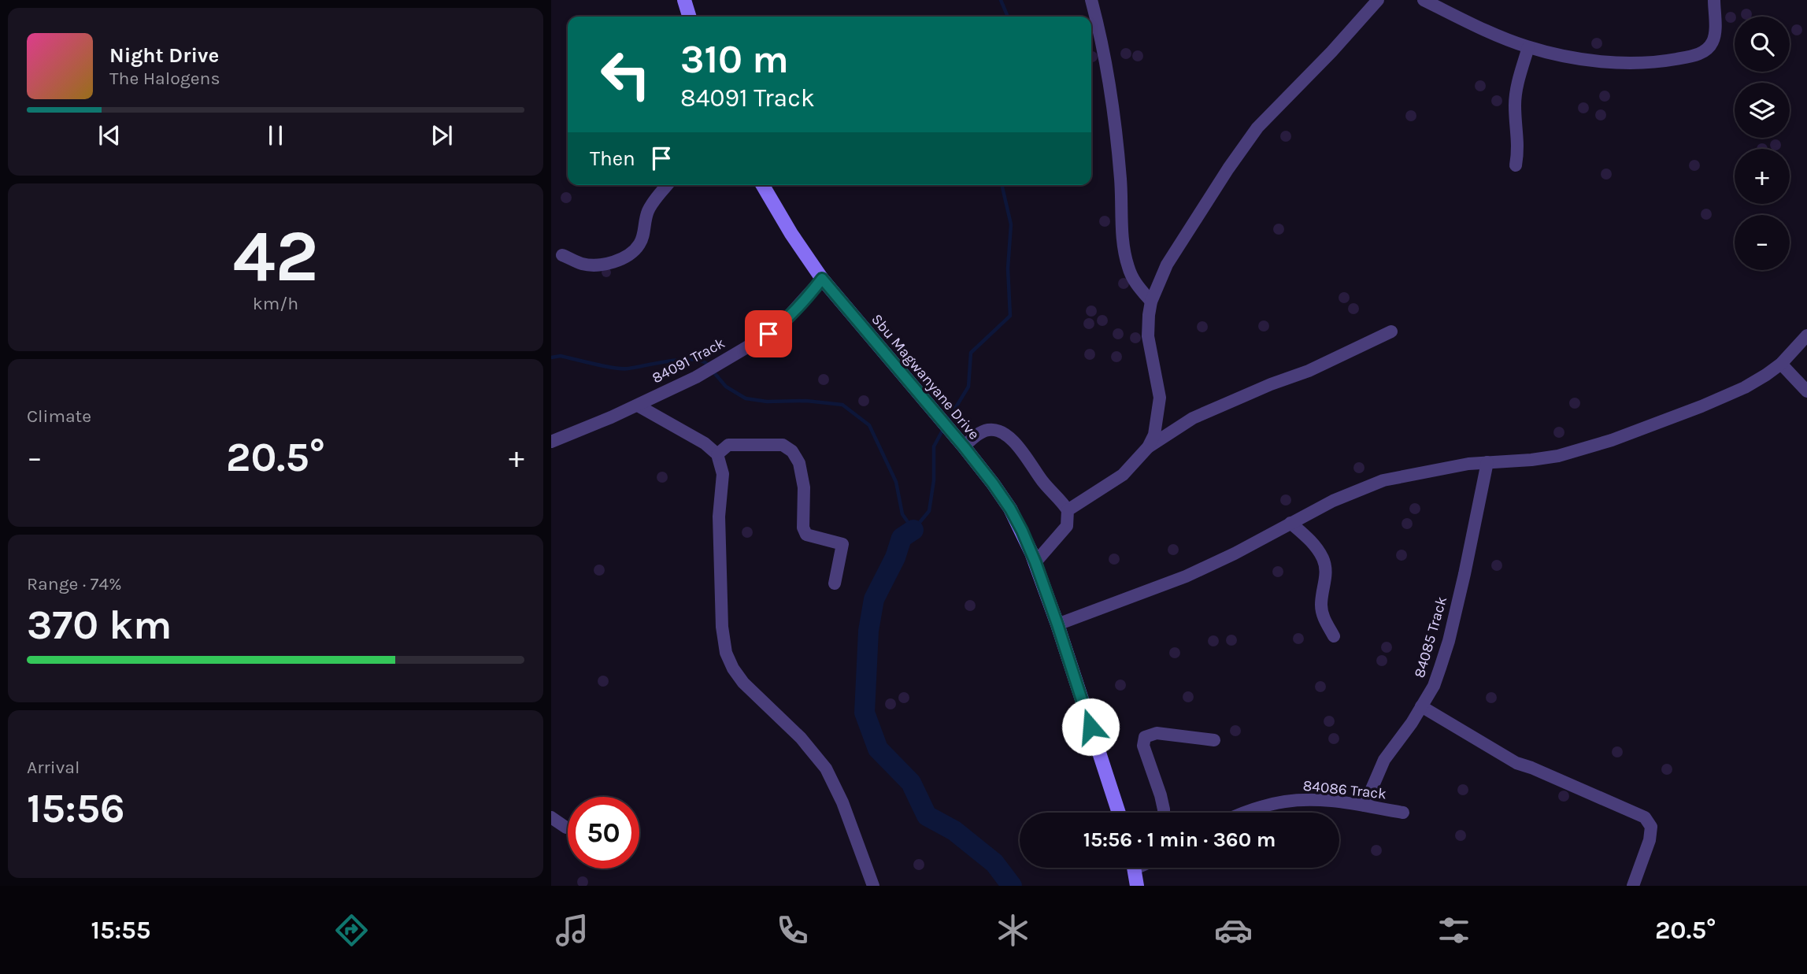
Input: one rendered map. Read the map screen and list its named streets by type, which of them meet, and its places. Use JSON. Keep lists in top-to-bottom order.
{
  "streets": {
    "main road": ["Sbu Magwanyane Drive"],
    "street": ["84091 Track", "84085 Track", "84086 Track"]
  },
  "crossings": [
    ["84091 Track", "Sbu Magwanyane Drive"],
    ["84085 Track", "84086 Track"]
  ],
  "page": {
    "map_buttons": ["+", "−"],
    "turn": ["310 m", "84091 Track"],
    "song": ["Night Drive", "The Halogens"],
    "then": "Then",
    "tile": [
      ["42", "km/h"],
      "Climate",
      ["Range · 74%", "370 km"],
      ["Arrival", "15:56"]
    ],
    "heat": ["−", "20.5°", "+"],
    "limit": "50",
    "trip": "15:56 · 1 min · 360 m",
    "tabs": ["15:55", "20.5°"]
  }
}
